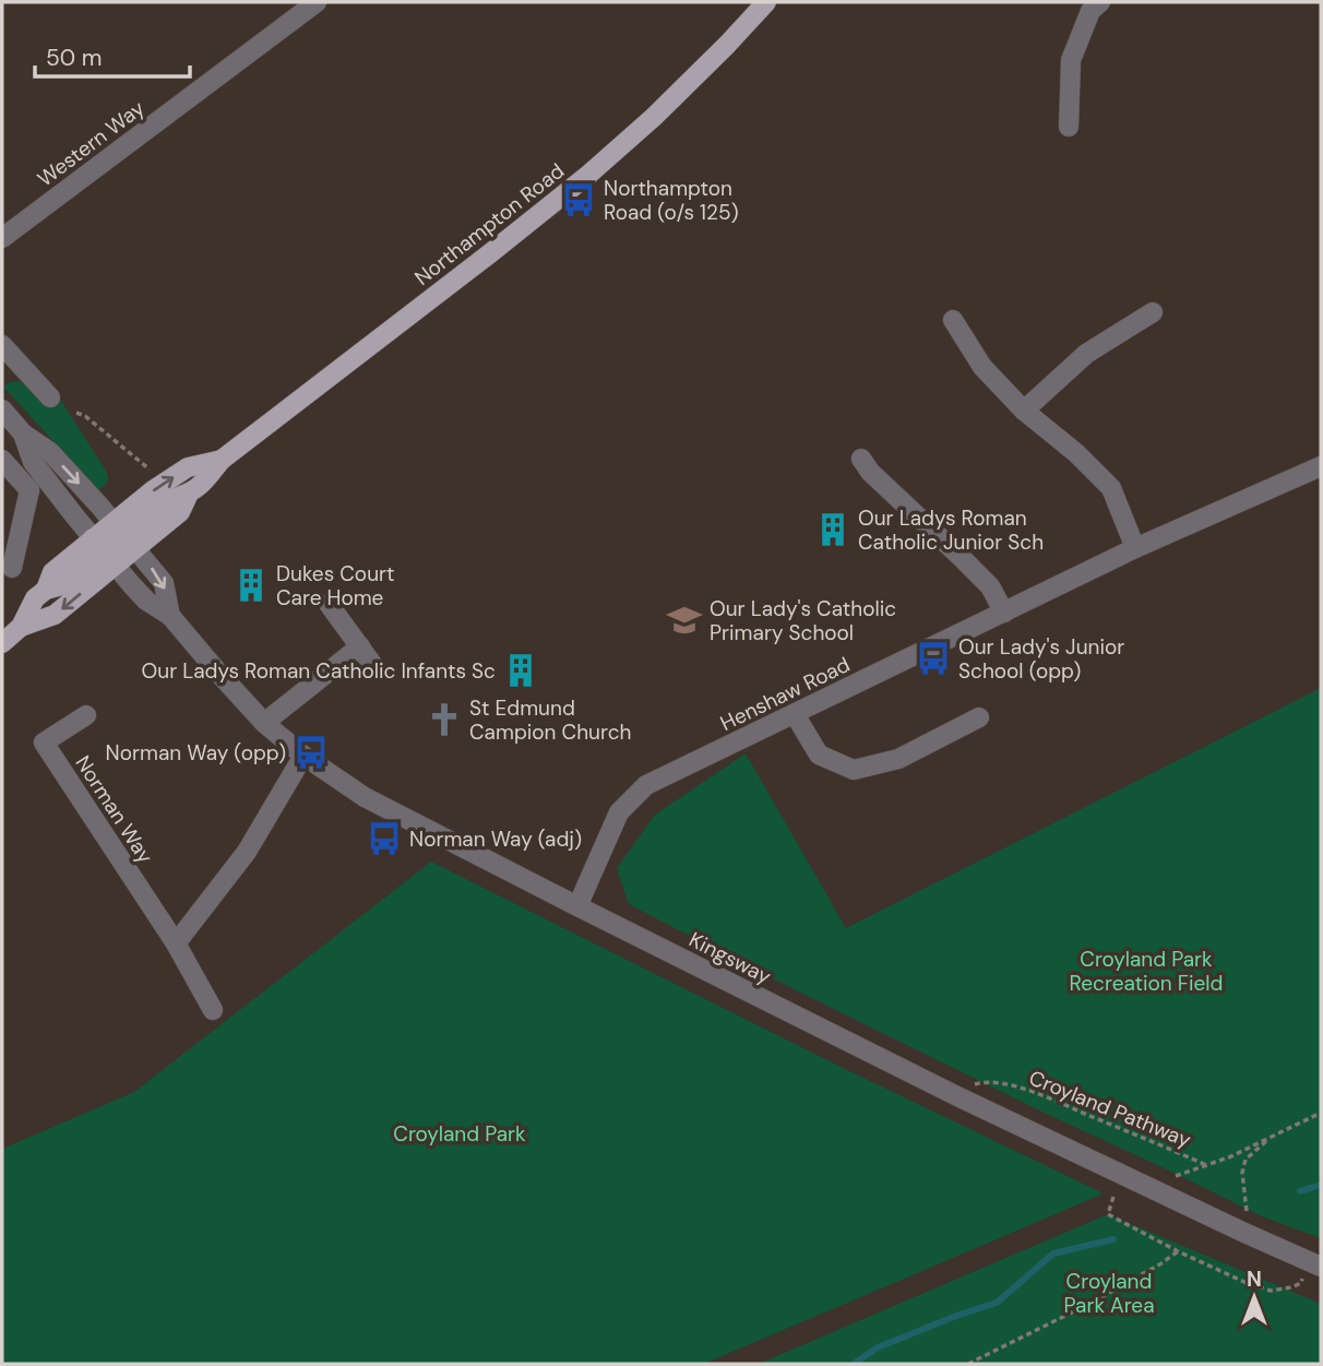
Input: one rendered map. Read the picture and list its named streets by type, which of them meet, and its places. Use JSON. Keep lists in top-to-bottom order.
{
  "streets": {
    "main road": ["Northampton Road"],
    "street": [
      "Western Way",
      "Henshaw Road",
      "Norman Way",
      "Kingsway"
    ],
    "path": ["Croyland Pathway"]
  },
  "crossings": [
    ["Northampton Road", "Kingsway"],
    ["Henshaw Road", "Kingsway"],
    ["Kingsway", "Croyland Pathway"]
  ],
  "parks": ["Croyland Park Recreation Field", "Croyland Park", "Croyland Park Area"],
  "places": {
    "bus stop": [
      "Northampton Road (o/s 125)",
      "Our Lady's Junior School (opp)",
      "Norman Way (opp)",
      "Norman Way (adj)"
    ],
    "building": ["Our Ladys Roman Catholic Junior Sch", "Dukes Court Care Home", "Our Ladys Roman Catholic Infants Sc"],
    "school or university": ["Our Lady's Catholic Primary School"],
    "church": ["St Edmund Campion Church"]
  },
  "scale_bar": "50 m",
  "north": "top"
}
